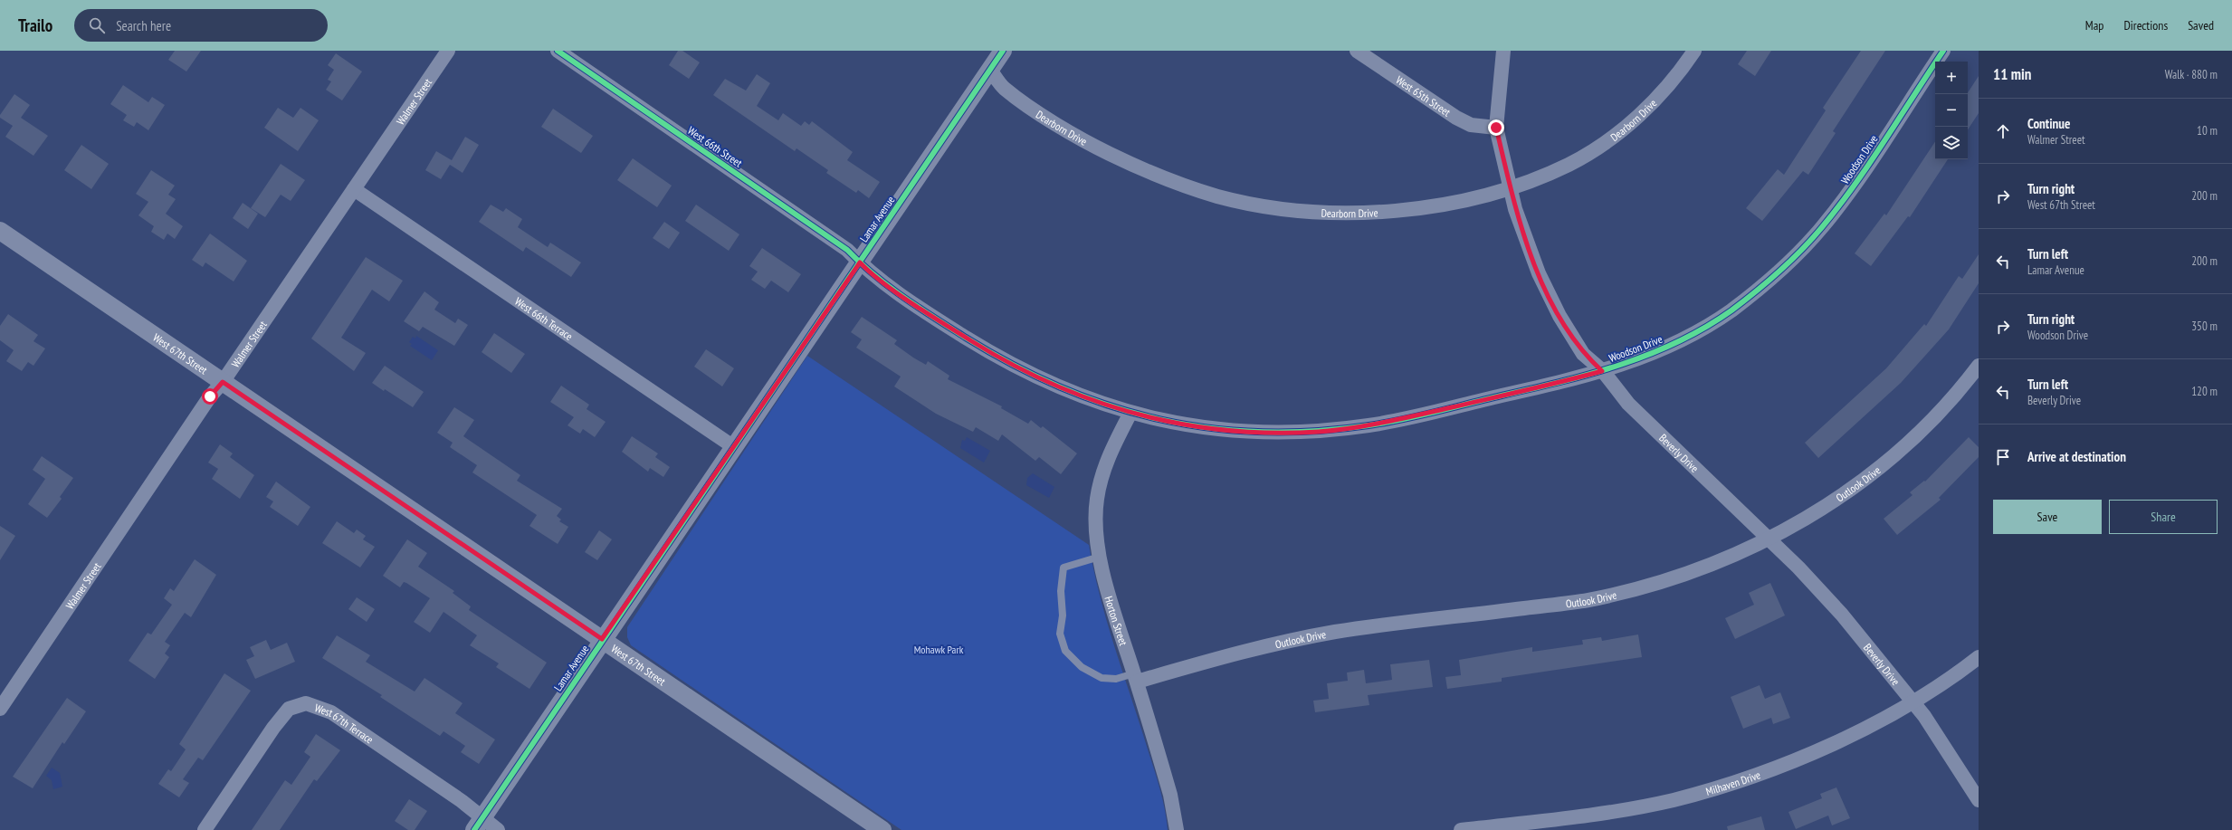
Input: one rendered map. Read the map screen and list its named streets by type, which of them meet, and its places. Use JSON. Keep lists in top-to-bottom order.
{
  "streets": {
    "street": [
      "West 65th Street",
      "Walmer Street",
      "Dearborn Drive",
      "West 66th Street",
      "Woodson Drive",
      "Lamar Avenue",
      "West 66th Terrace",
      "West 67th Street",
      "Beverly Drive",
      "Outlook Drive",
      "Horton Street",
      "West 67th Terrace",
      "Milhaven Drive"
    ]
  },
  "crossings": [
    ["West 65th Street", "Beverly Drive"],
    ["Walmer Street", "West 66th Terrace"],
    ["Walmer Street", "West 67th Street"],
    ["Dearborn Drive", "Lamar Avenue"],
    ["Dearborn Drive", "Beverly Drive"],
    ["West 66th Street", "Woodson Drive"],
    ["West 66th Street", "Lamar Avenue"],
    ["Woodson Drive", "Lamar Avenue"],
    ["Woodson Drive", "Beverly Drive"],
    ["Woodson Drive", "Horton Street"],
    ["Lamar Avenue", "West 66th Terrace"],
    ["Lamar Avenue", "West 67th Street"],
    ["Lamar Avenue", "West 67th Terrace"],
    ["Beverly Drive", "Outlook Drive"],
    ["Beverly Drive", "Milhaven Drive"],
    ["Outlook Drive", "Horton Street"]
  ],
  "parks": ["Mohawk Park"],
  "page": {
    "header": "Trailo",
    "search": "Search here",
    "nav": ["Map", "Directions", "Saved"],
    "heading": ["11 min", "Walk · 880 m"],
    "map_buttons": ["+", "−"],
    "list": [
      ["Continue", "Walmer Street", "10 m"],
      ["Turn right", "West 67th Street", "200 m"],
      ["Turn left", "Lamar Avenue", "200 m"],
      ["Turn right", "Woodson Drive", "350 m"],
      ["Turn left", "Beverly Drive", "120 m"],
      "Arrive at destination"
    ],
    "buttons": ["Save", "Share"]
  }
}
